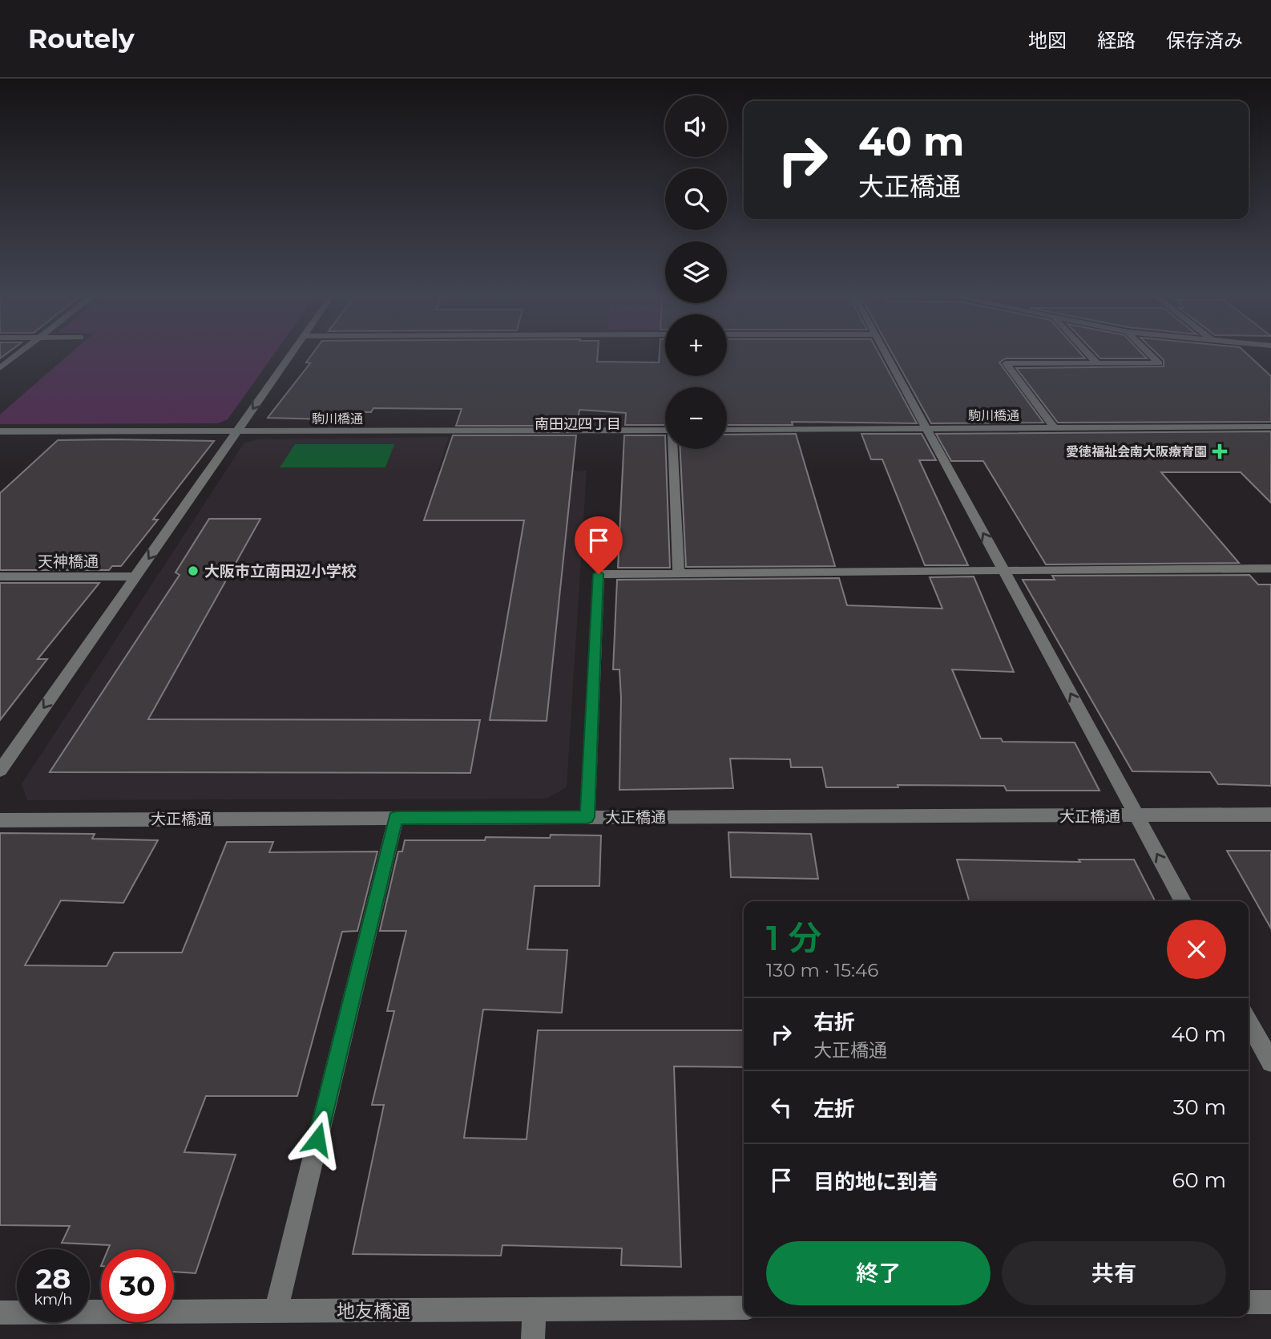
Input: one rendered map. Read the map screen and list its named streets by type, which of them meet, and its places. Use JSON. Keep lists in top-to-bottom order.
{
  "streets": {
    "street": [
      "駒川橋通",
      "天神橋通",
      "大正橋通",
      "地友橋通"
    ]
  },
  "districts": ["南田辺四丁目"],
  "places": {
    "health": ["愛徳福祉会南大阪療育園"],
    "other": ["大阪市立南田辺小学校"]
  },
  "page": {
    "header": "Routely",
    "nav": ["地図", "経路", "保存済み"],
    "map_buttons": ["+", "−"],
    "turn": ["40 m", "大正橋通"],
    "heading": ["1 分", "130 m · 15:46"],
    "list": [
      {
        "name": "右折",
        "note": "大正橋通",
        "value": "40 m"
      },
      {
        "name": "左折",
        "value": "30 m"
      },
      {
        "name": "目的地に到着",
        "value": "60 m"
      }
    ],
    "buttons": ["終了", "共有"],
    "speed": "28 km/h",
    "limit": "30"
  }
}
